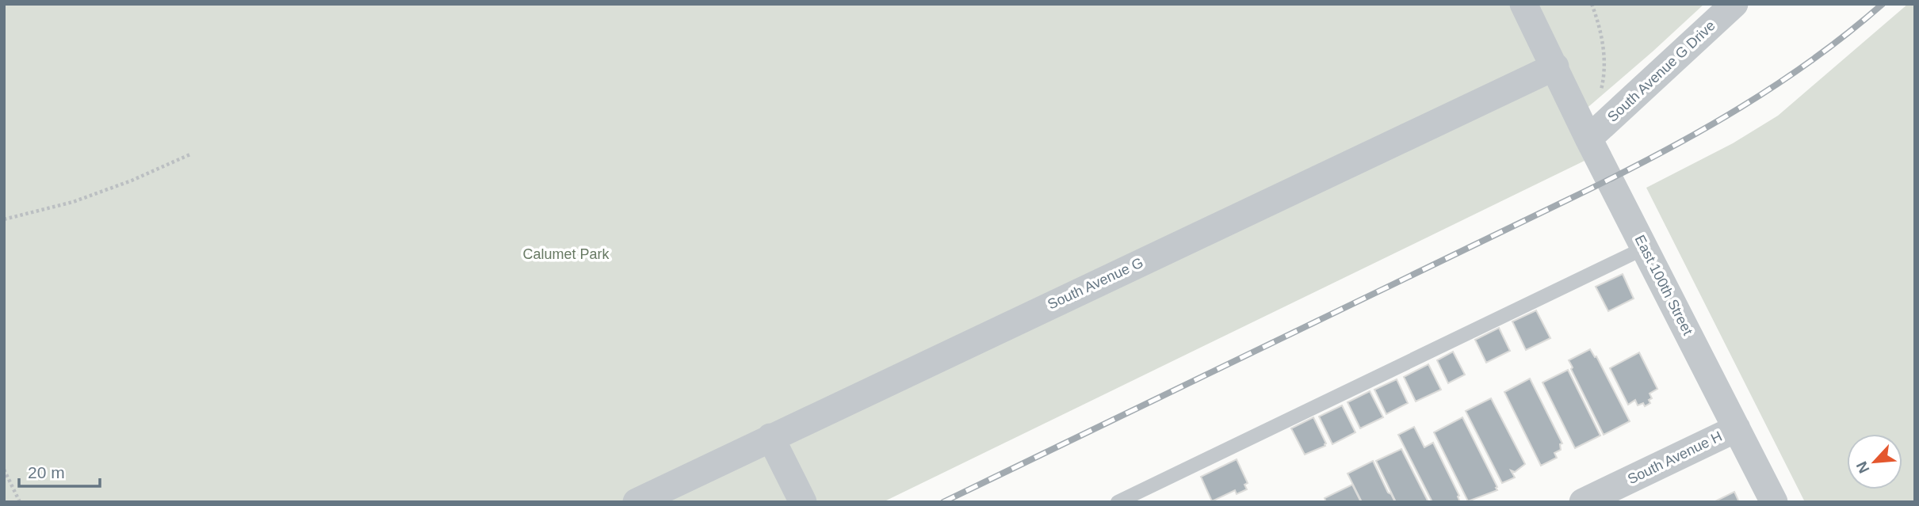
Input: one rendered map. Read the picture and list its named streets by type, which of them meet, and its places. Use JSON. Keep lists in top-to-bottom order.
{
  "streets": {
    "street": [
      "South Avenue G Drive",
      "South Avenue G",
      "East 100th Street",
      "South Avenue H"
    ]
  },
  "crossings": [
    ["South Avenue G Drive", "East 100th Street"],
    ["South Avenue G", "East 100th Street"],
    ["East 100th Street", "South Avenue H"]
  ],
  "parks": ["Calumet Park"],
  "scale_bar": "20 m",
  "north": "bottom left"
}
